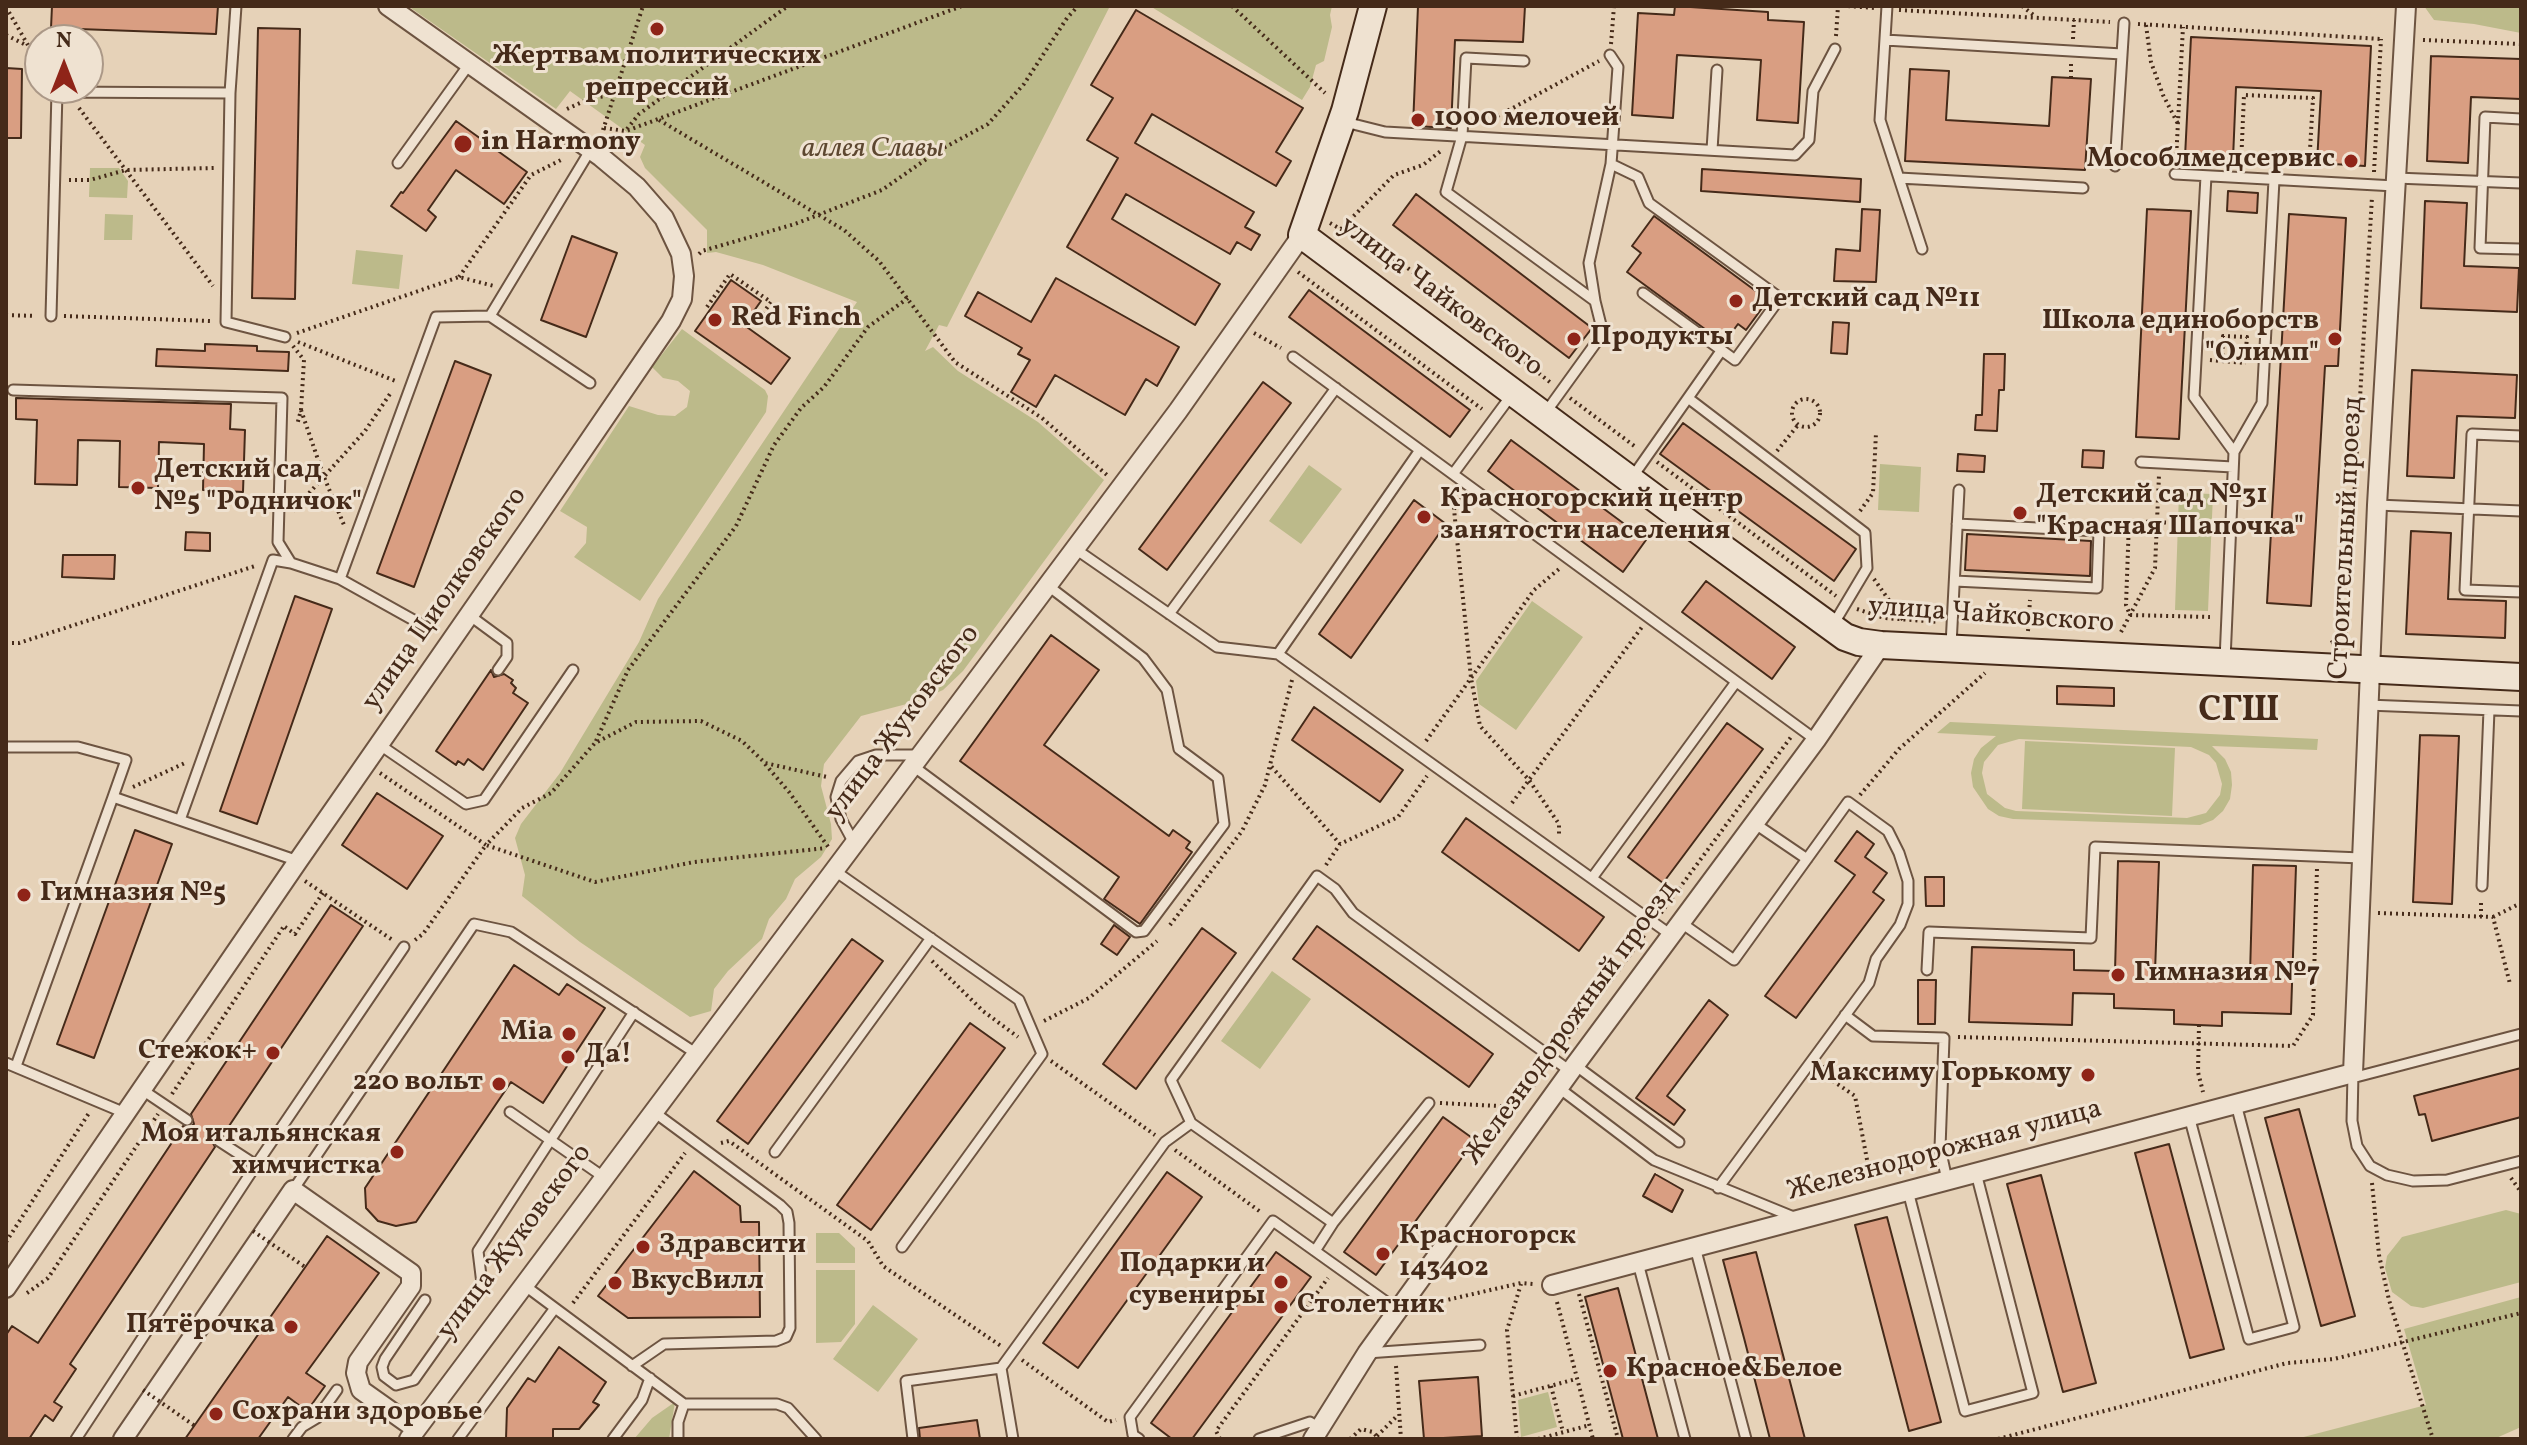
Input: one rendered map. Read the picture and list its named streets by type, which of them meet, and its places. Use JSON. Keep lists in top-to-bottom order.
{
  "streets": {
    "street": [
      "улица Чайковского",
      "Строительный проезд",
      "улица Циолковского",
      "улица Жуковского",
      "Железнодорожный проезд",
      "Железнодорожная улица"
    ]
  },
  "crossings": [
    ["улица Чайковского", "Строительный проезд"],
    ["улица Чайковского", "улица Жуковского"],
    ["улица Чайковского", "Железнодорожный проезд"],
    ["Строительный проезд", "Железнодорожная улица"]
  ],
  "districts": ["СГШ"],
  "parks": ["аллея Славы"],
  "places": [
    "Жертвам политических репрессий",
    "1000 мелочей",
    "in Harmony",
    "Мособлмедсервис",
    "Детский сад №11",
    "Red Finch",
    "Продукты",
    "Школа единоборств \"Олимп\"",
    "Детский сад №5 \"Родничок\"",
    "Детский сад №31 \"Красная Шапочка\"",
    "Красногорский центр занятости населения",
    "Гимназия №5",
    "Гимназия №7",
    "Mia",
    "Стежок+",
    "Да!",
    "Максиму Горькому",
    "220 вольт",
    "Моя итальянская химчистка",
    "Здравсити",
    "Красногорск 143402",
    "Подарки и сувениры",
    "ВкусВилл",
    "Столетник",
    "Пятёрочка",
    "Красное&Белое",
    "Сохрани здоровье"
  ],
  "north": "top"
}
